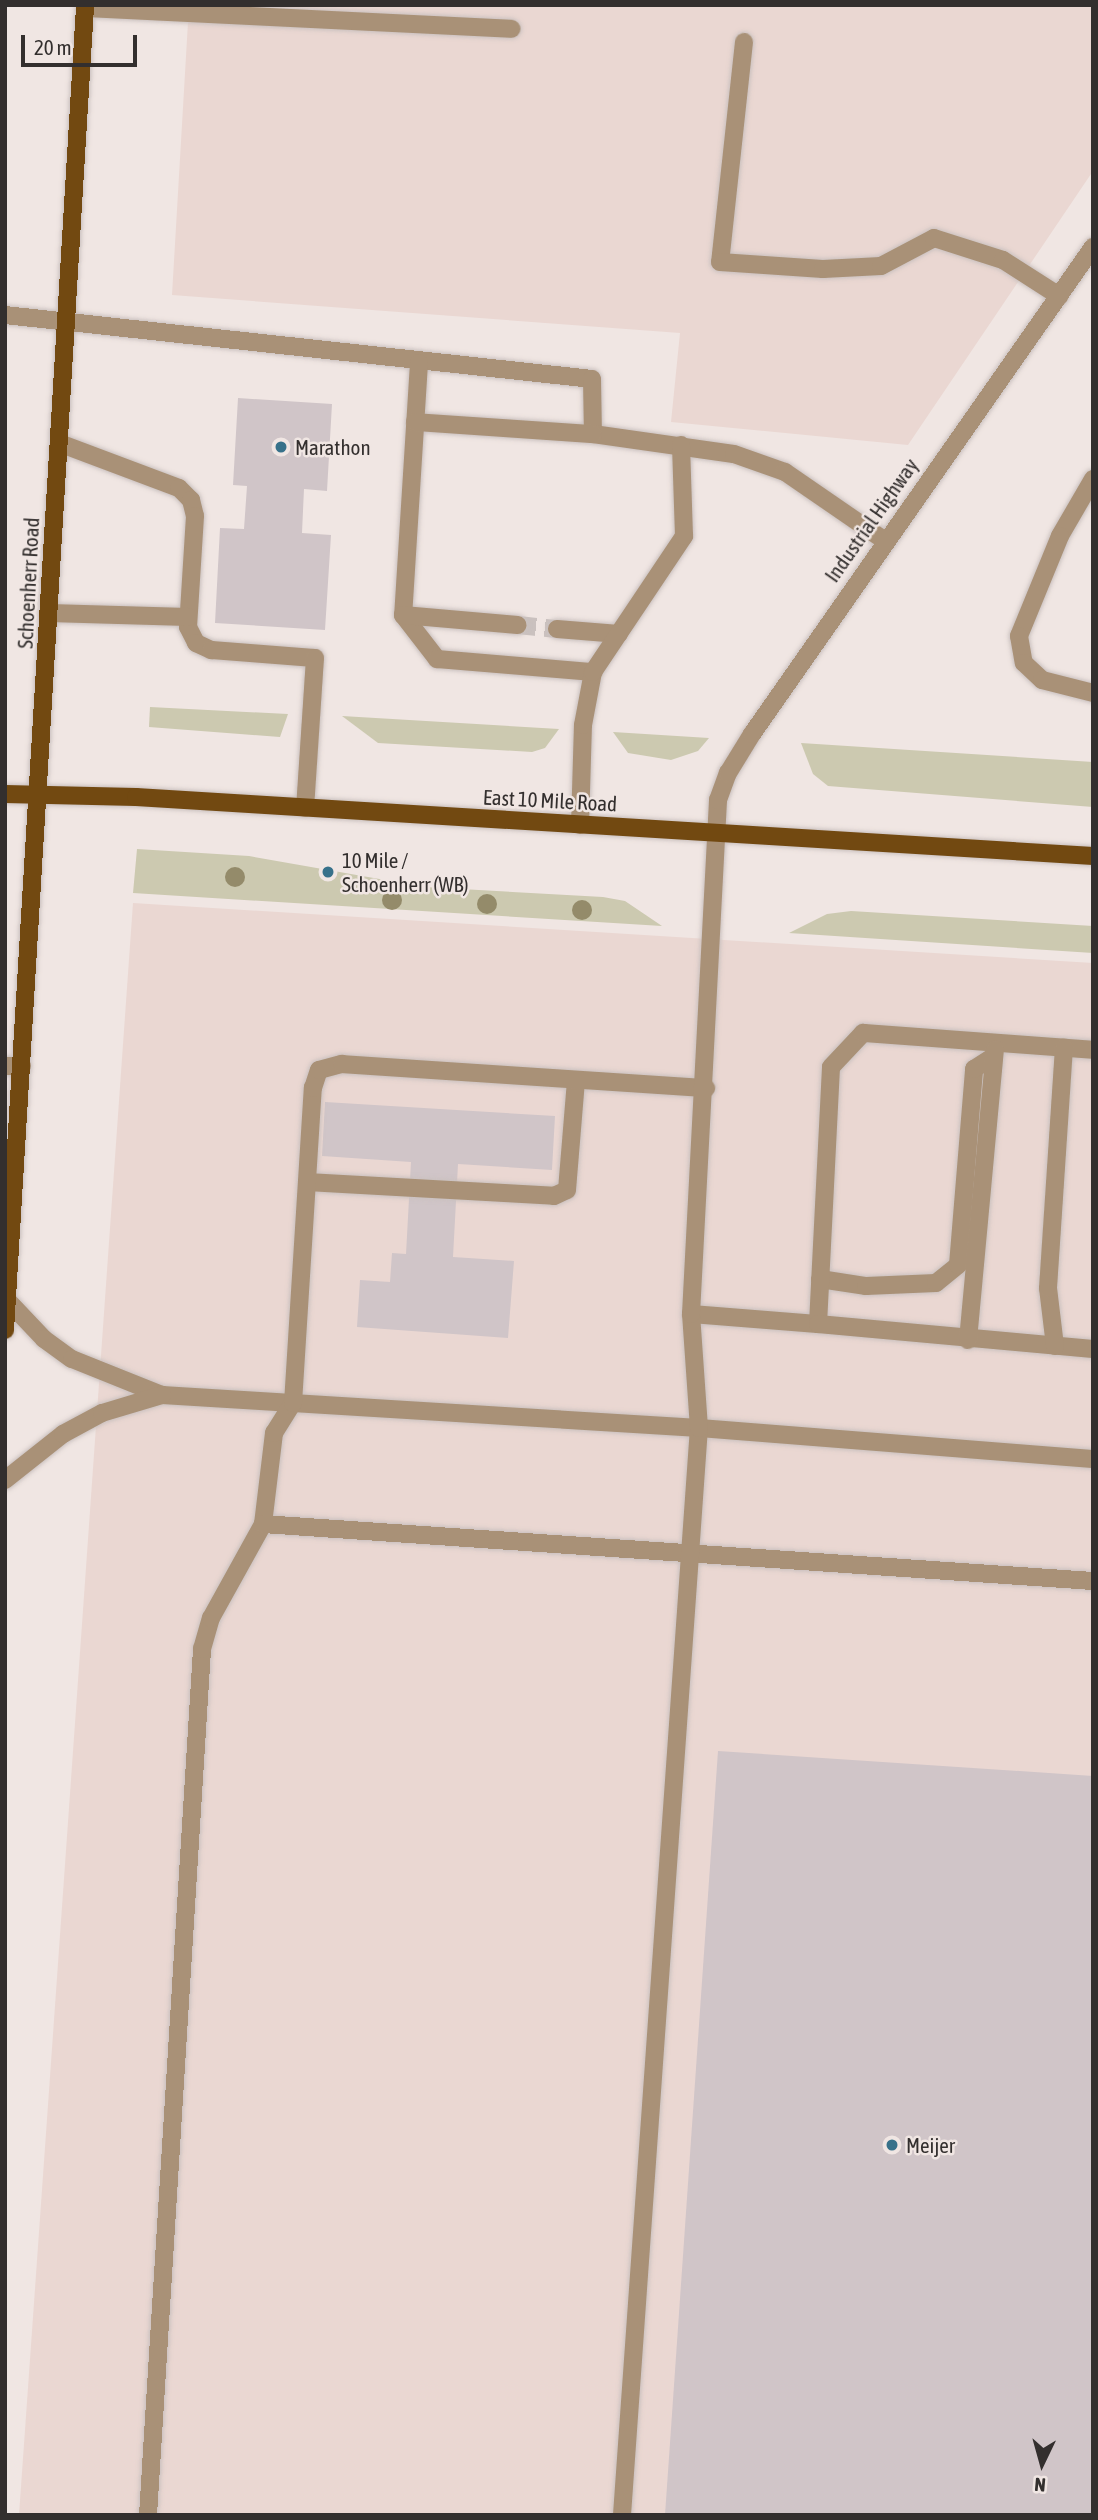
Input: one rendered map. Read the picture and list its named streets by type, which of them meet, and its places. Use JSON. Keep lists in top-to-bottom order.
{
  "streets": {
    "main road": ["Schoenherr Road", "East 10 Mile Road"],
    "street": ["Industrial Highway"]
  },
  "crossings": [
    ["Industrial Highway", "East 10 Mile Road"],
    ["Schoenherr Road", "East 10 Mile Road"]
  ],
  "places": ["Marathon", "10 Mile / Schoenherr (WB)", "Meijer"],
  "scale_bar": "20 m",
  "north": "bottom"
}
